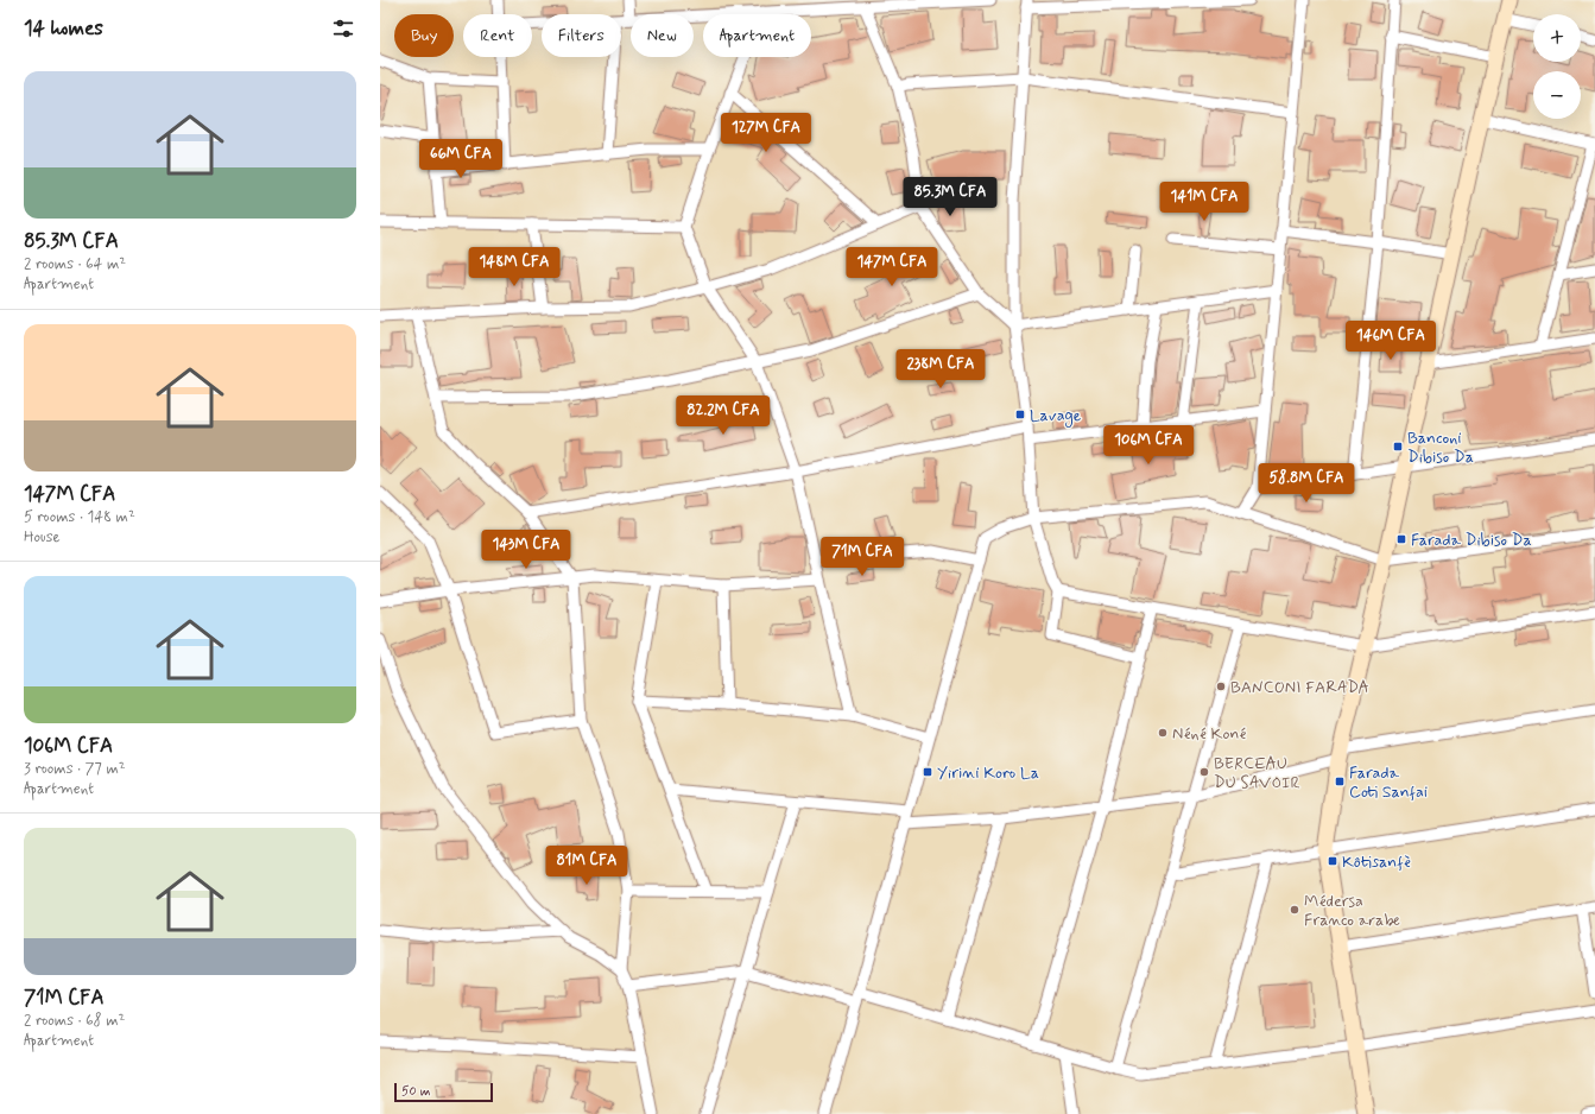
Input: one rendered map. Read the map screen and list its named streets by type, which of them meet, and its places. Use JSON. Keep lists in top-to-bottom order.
{
  "places": {
    "transit": [
      "Lavage",
      "Banconi Dibiso Da",
      "Farada Dibiso Da",
      "Yirini Koro La",
      "Farada Coti Sanfai",
      "Kôtisanfè"
    ],
    "other": [
      "BANCONI FARADA",
      "Néné Koné",
      "BERCEAU DU SAVOIR",
      "Médersa Franco arabe"
    ]
  },
  "scale_bar": "50 m",
  "page": {
    "heading": "14 homes",
    "map_buttons": ["+", "−"],
    "chip": [
      "Buy",
      "Rent",
      "Filters",
      "New",
      "Apartment"
    ],
    "list": [
      {
        "name": "85.3M CFA",
        "note": "2 rooms · 64 m² · Apartment"
      },
      {
        "name": "147M CFA",
        "note": "5 rooms · 148 m² · House"
      },
      {
        "name": "106M CFA",
        "note": "3 rooms · 77 m² · Apartment"
      },
      {
        "name": "71M CFA",
        "note": "2 rooms · 68 m² · Apartment"
      }
    ],
    "price": [
      "127M CFA",
      "66M CFA",
      "85.3M CFA",
      "141M CFA",
      "148M CFA",
      "147M CFA",
      "146M CFA",
      "238M CFA",
      "82.2M CFA",
      "106M CFA",
      "58.8M CFA",
      "143M CFA",
      "71M CFA",
      "81M CFA"
    ],
    "scale": "50 m"
  }
}
